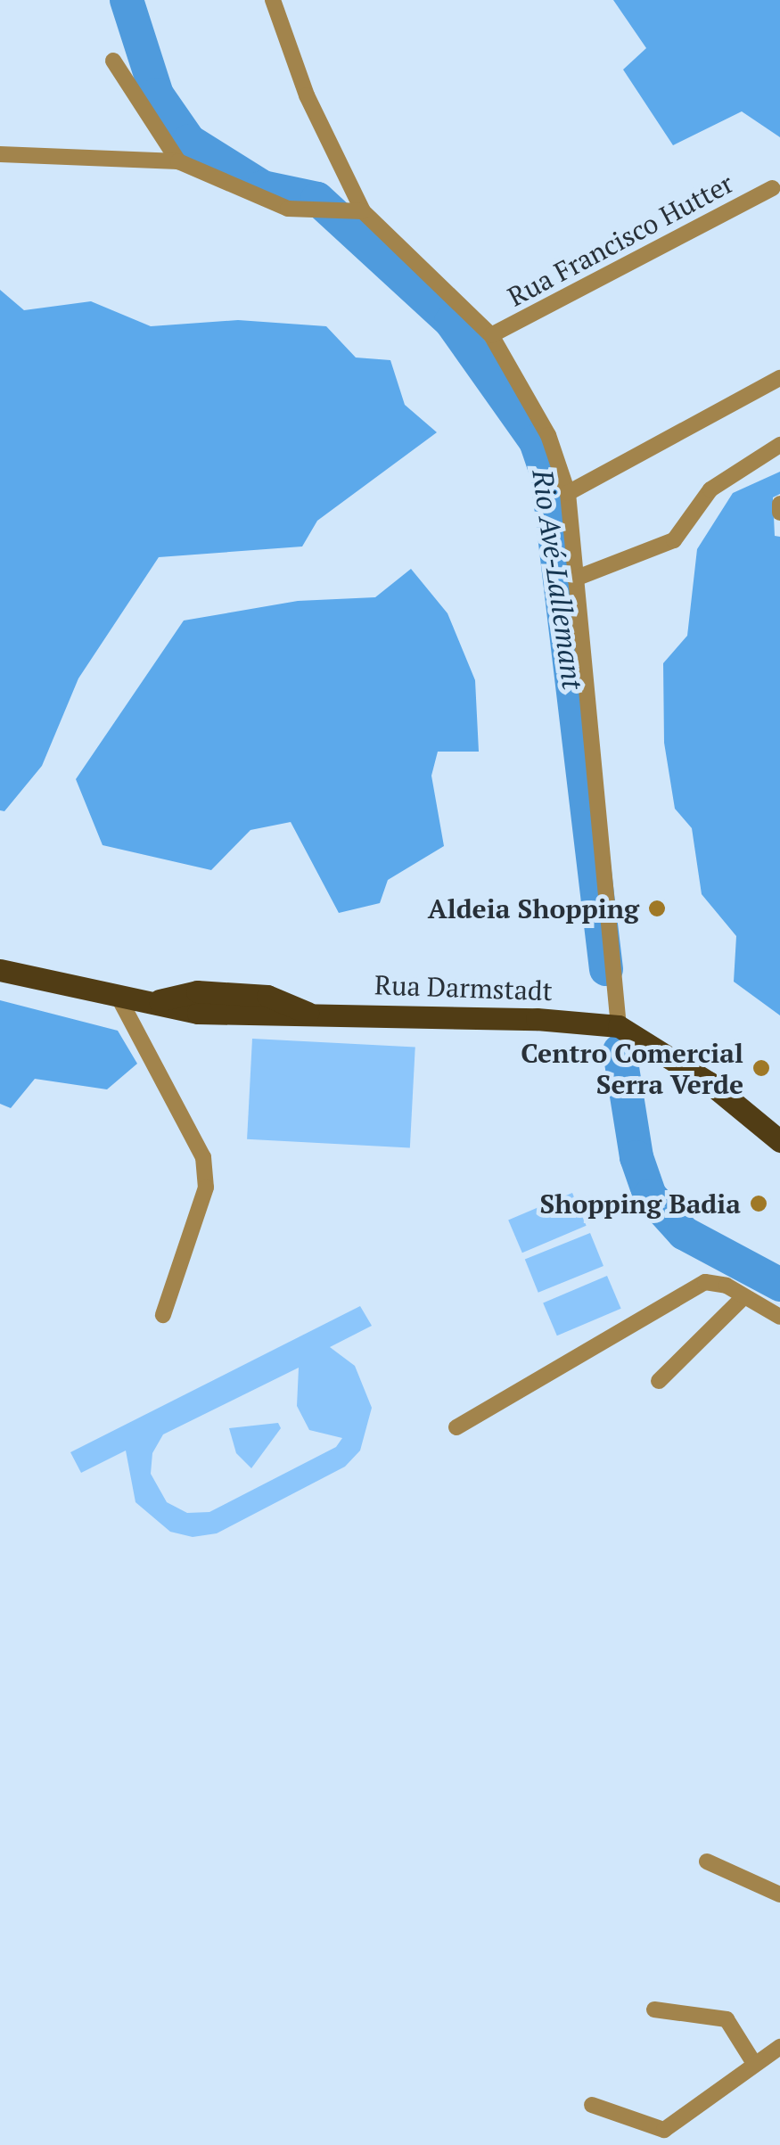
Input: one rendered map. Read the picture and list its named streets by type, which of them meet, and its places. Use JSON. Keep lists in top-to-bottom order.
{
  "streets": {
    "main road": ["Rua Darmstadt"],
    "street": ["Rua Francisco Hutter"]
  },
  "water": ["Rio Avé‐Lallemant"],
  "places": ["Aldeia Shopping", "Centro Comercial Serra Verde", "Shopping Badia"]
}
